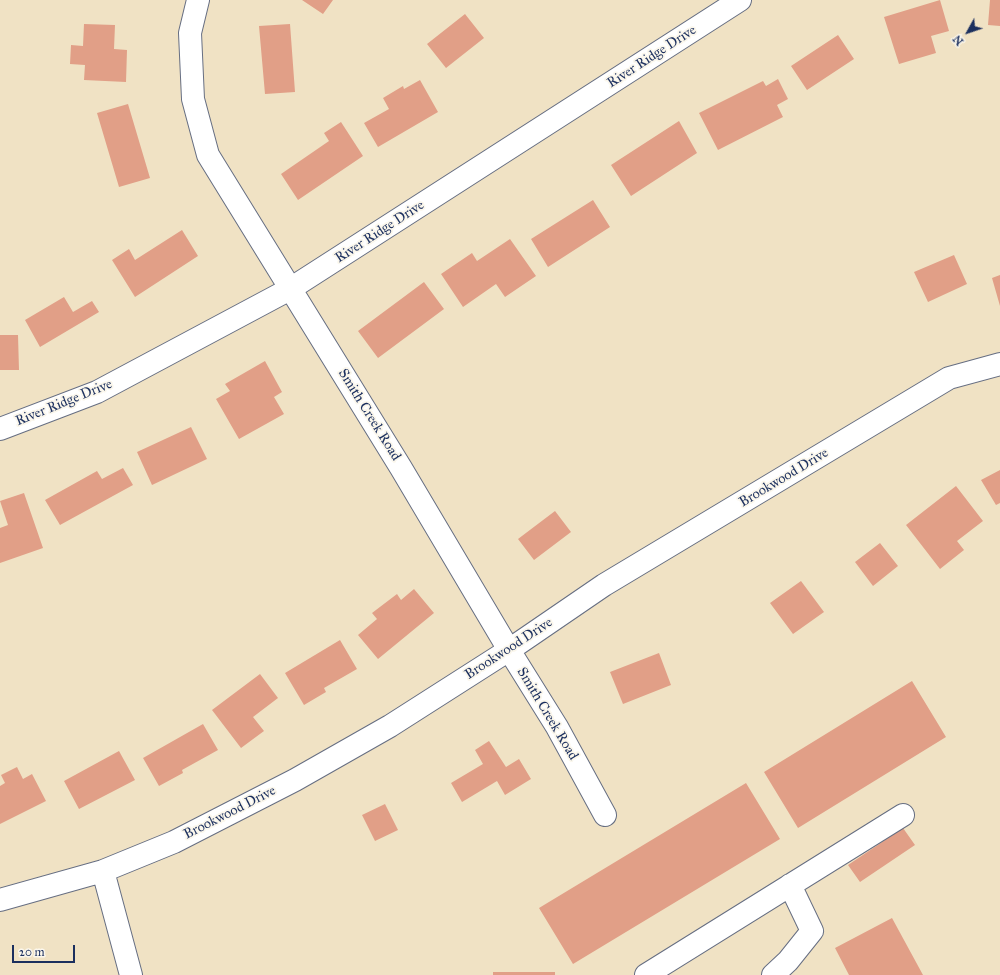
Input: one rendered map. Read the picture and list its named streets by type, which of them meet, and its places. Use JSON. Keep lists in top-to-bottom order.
{
  "streets": {
    "street": ["River Ridge Drive", "Smith Creek Road", "Brookwood Drive"]
  },
  "crossings": [
    ["River Ridge Drive", "Smith Creek Road"],
    ["Smith Creek Road", "Brookwood Drive"]
  ],
  "scale_bar": "20 m",
  "north": "bottom left"
}
